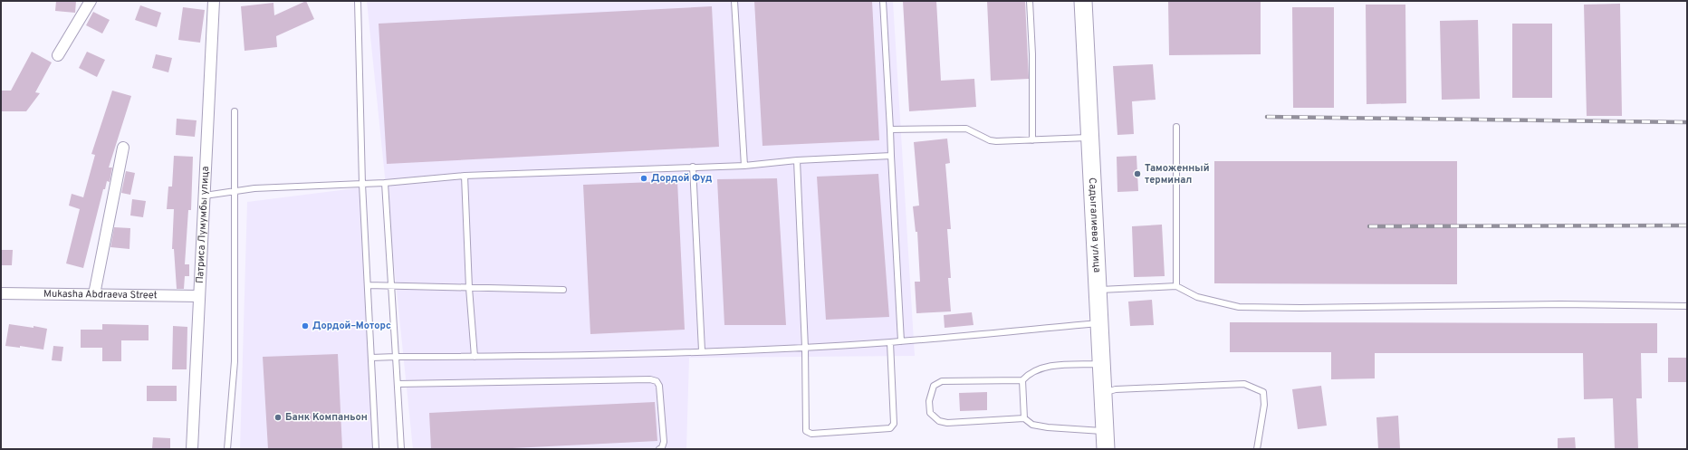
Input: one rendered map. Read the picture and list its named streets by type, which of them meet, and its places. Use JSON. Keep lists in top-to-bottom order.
{
  "streets": {
    "main road": ["Садыгалиева улица"],
    "street": ["Патриса Лумумбы улица", "Mukasha Abdraeva Street"]
  },
  "crossings": [
    ["Патриса Лумумбы улица", "Mukasha Abdraeva Street"]
  ],
  "places": [
    "Таможенный терминал",
    "Дордой Фуд",
    "Дордой–Моторс",
    "Банк Компаньон"
  ]
}
